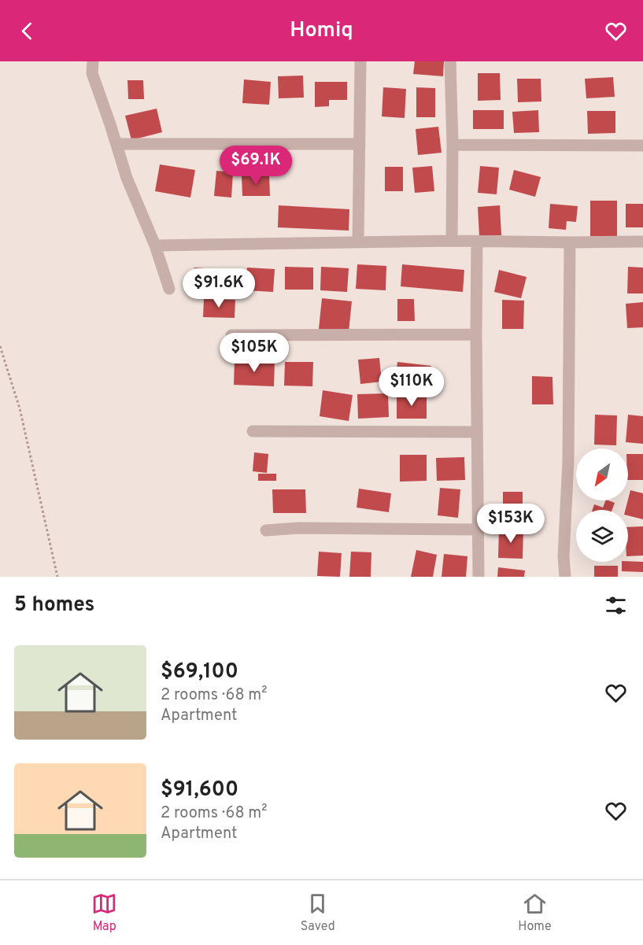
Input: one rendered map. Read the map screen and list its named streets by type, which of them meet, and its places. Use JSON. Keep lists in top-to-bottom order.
{
  "north": "bottom left",
  "page": {
    "header": "Homiq",
    "price": [
      "$69.1K",
      "$91.6K",
      "$105K",
      "$110K",
      "$153K"
    ],
    "heading": "5 homes",
    "list": [
      {
        "name": "$69,100",
        "note": "2 rooms · 68 m² · Apartment"
      },
      {
        "name": "$91,600",
        "note": "2 rooms · 68 m² · Apartment"
      }
    ],
    "tabs": ["Map", "Saved", "Home"]
  }
}
